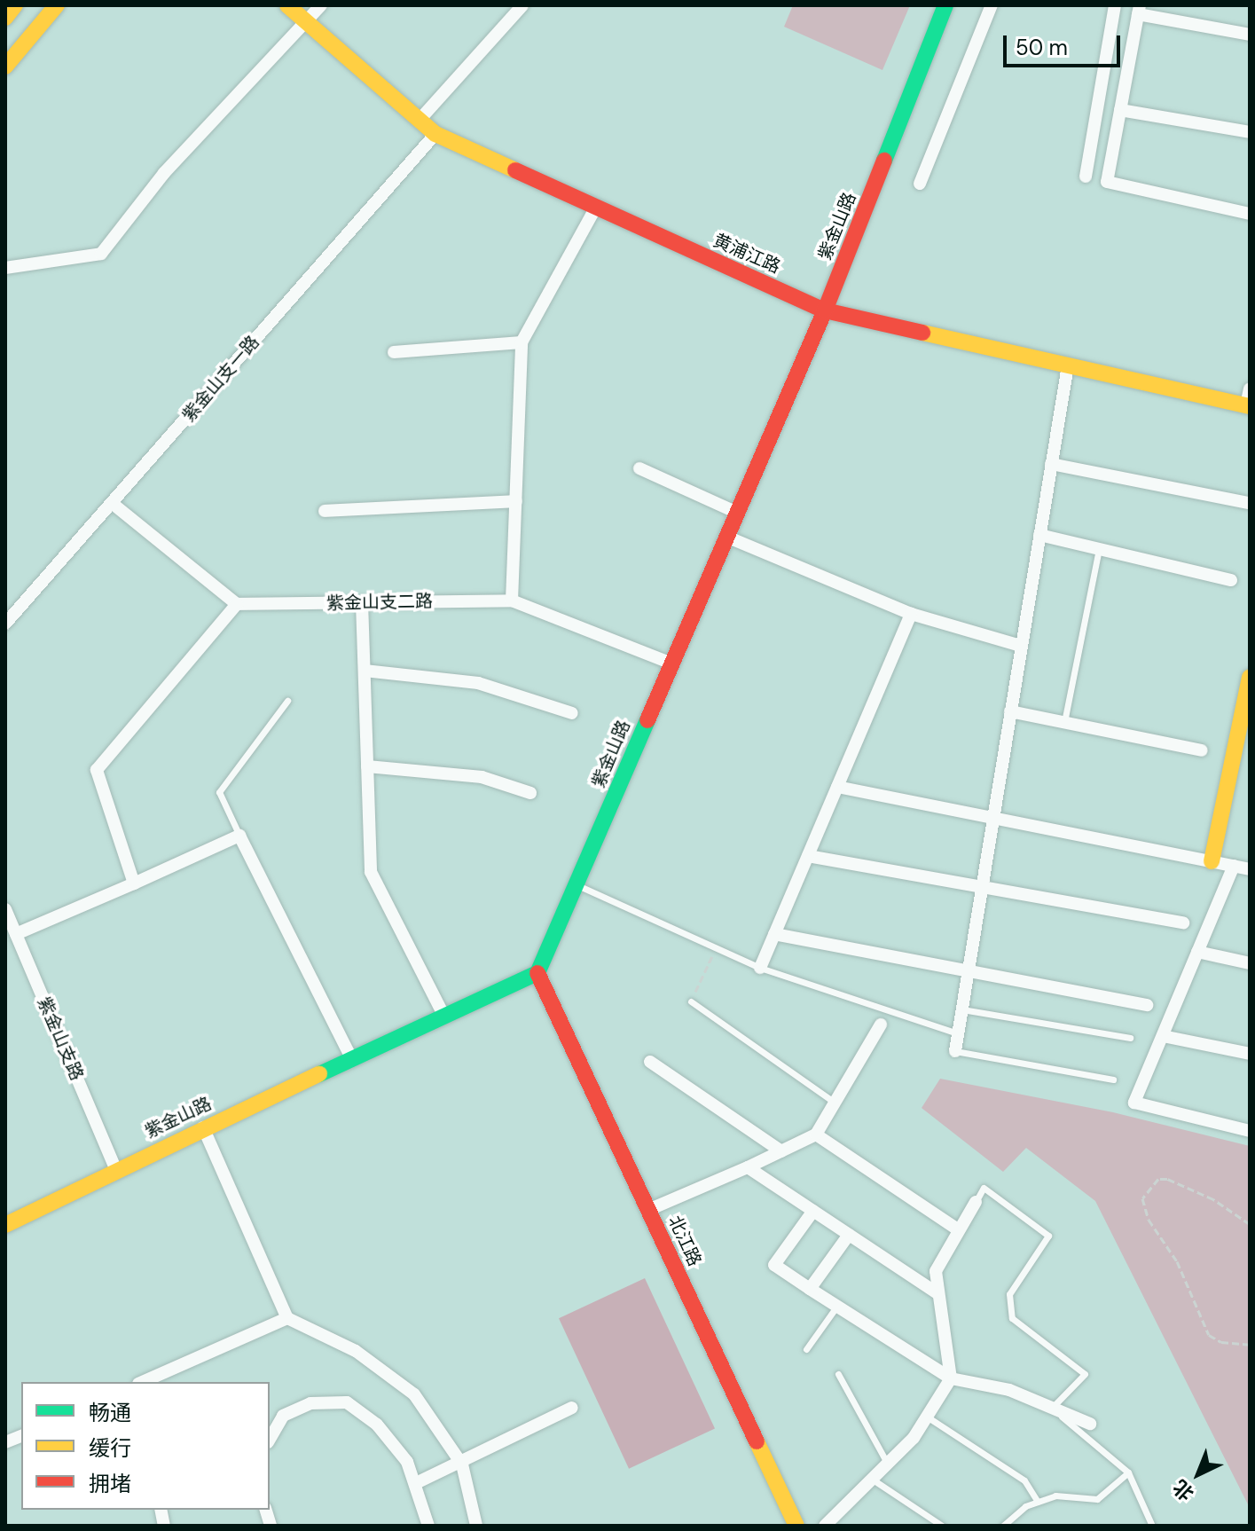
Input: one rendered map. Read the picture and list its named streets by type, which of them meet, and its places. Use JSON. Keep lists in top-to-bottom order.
{
  "streets": {
    "street": [
      "紫金山路",
      "黄浦江路",
      "紫金山支一路",
      "紫金山支二路",
      "紫金山支路",
      "北江路"
    ]
  },
  "crossings": [
    ["紫金山路", "黄浦江路"],
    ["紫金山路", "紫金山支二路"],
    ["紫金山路", "紫金山支路"],
    ["紫金山路", "北江路"],
    ["黄浦江路", "紫金山支一路"]
  ],
  "legend": ["畅通", "缓行", "拥堵"],
  "scale_bar": "50 m",
  "north": "bottom left"
}
